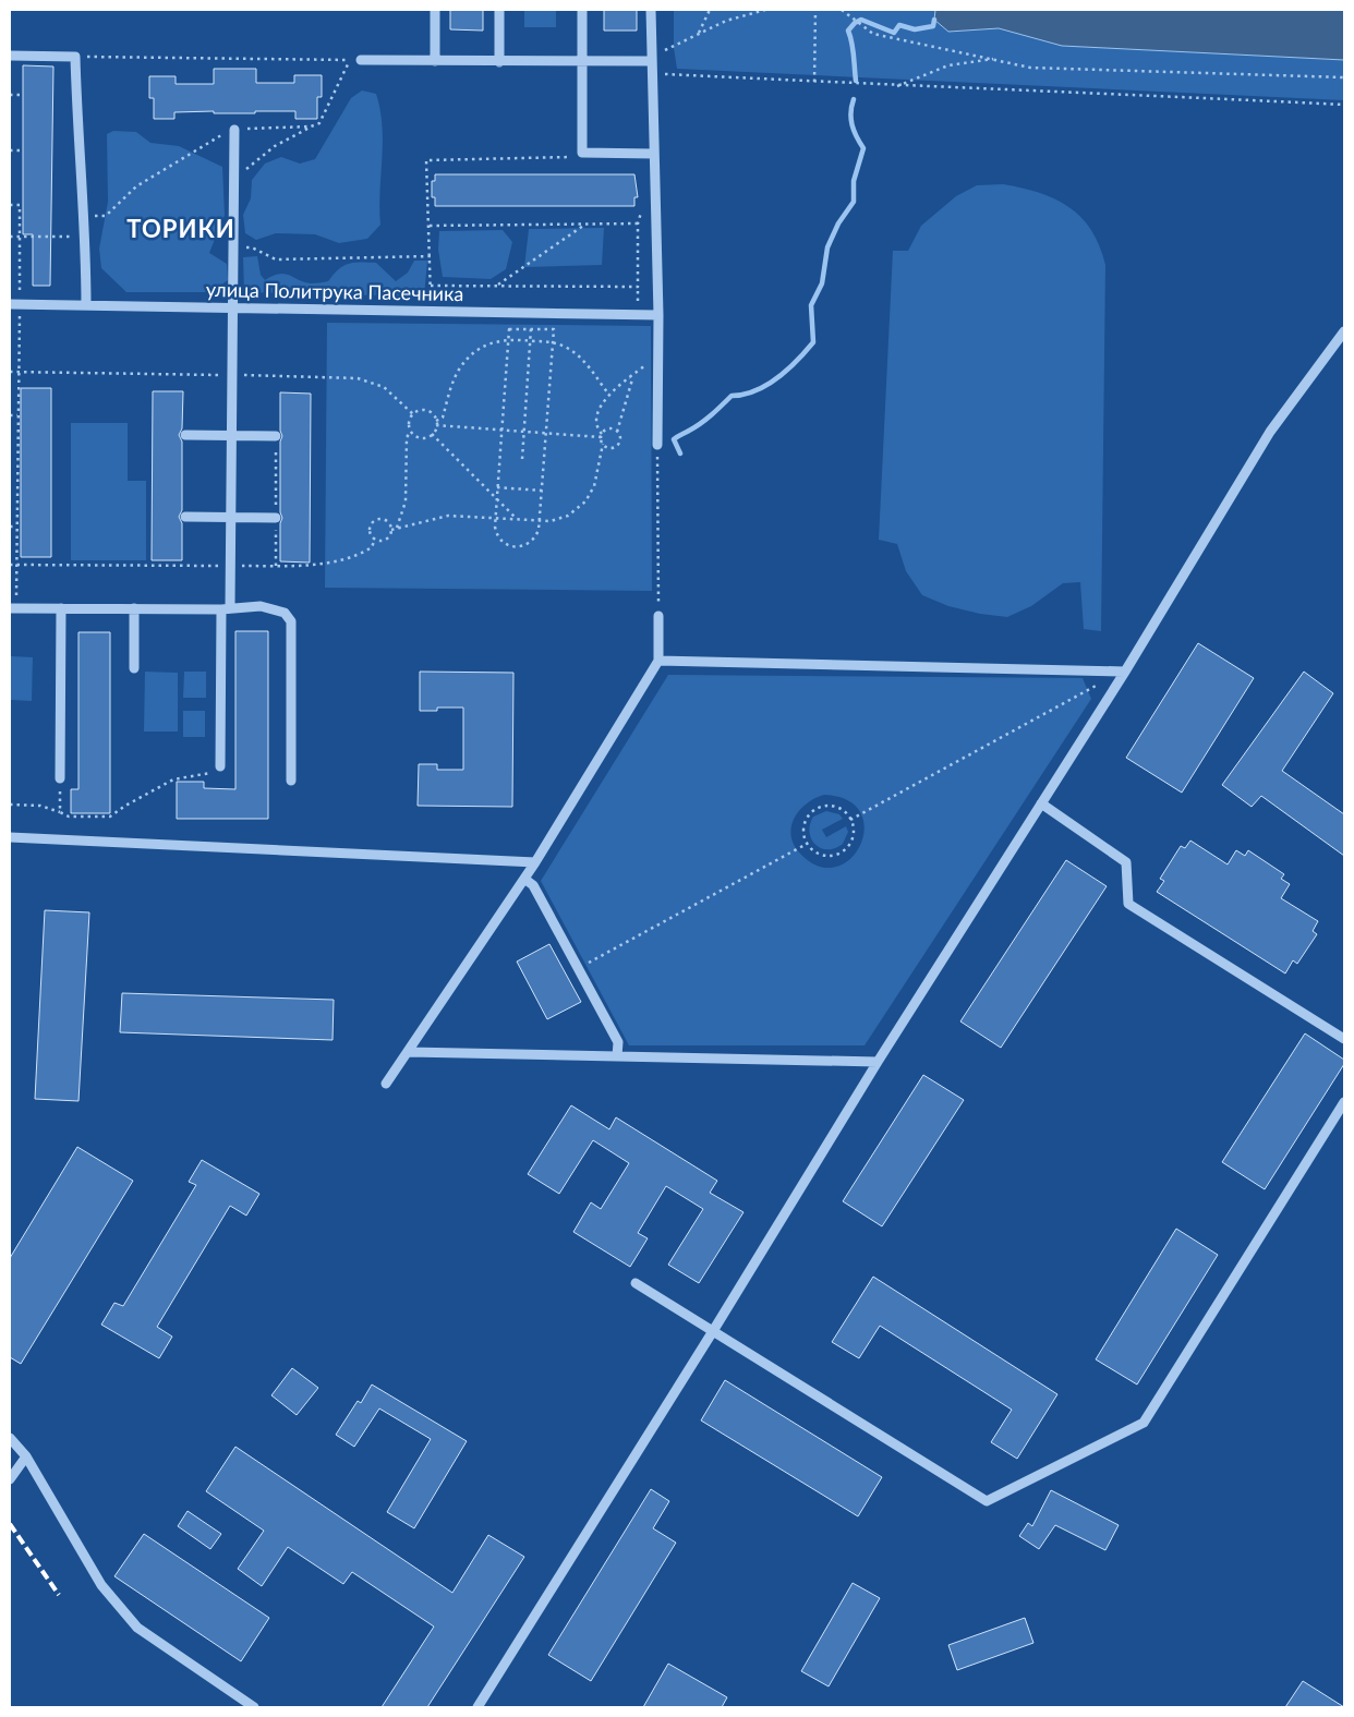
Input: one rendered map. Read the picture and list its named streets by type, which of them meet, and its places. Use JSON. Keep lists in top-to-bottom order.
{
  "streets": {
    "street": ["улица Политрука Пасечника"]
  },
  "districts": ["ТОРИКИ"]
}
